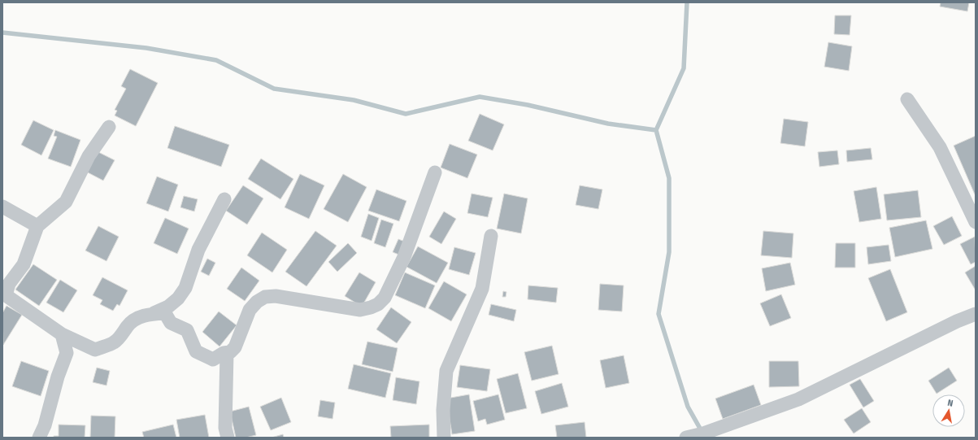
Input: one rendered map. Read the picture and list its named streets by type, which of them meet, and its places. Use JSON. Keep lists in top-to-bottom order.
{
  "north": "top"
}
